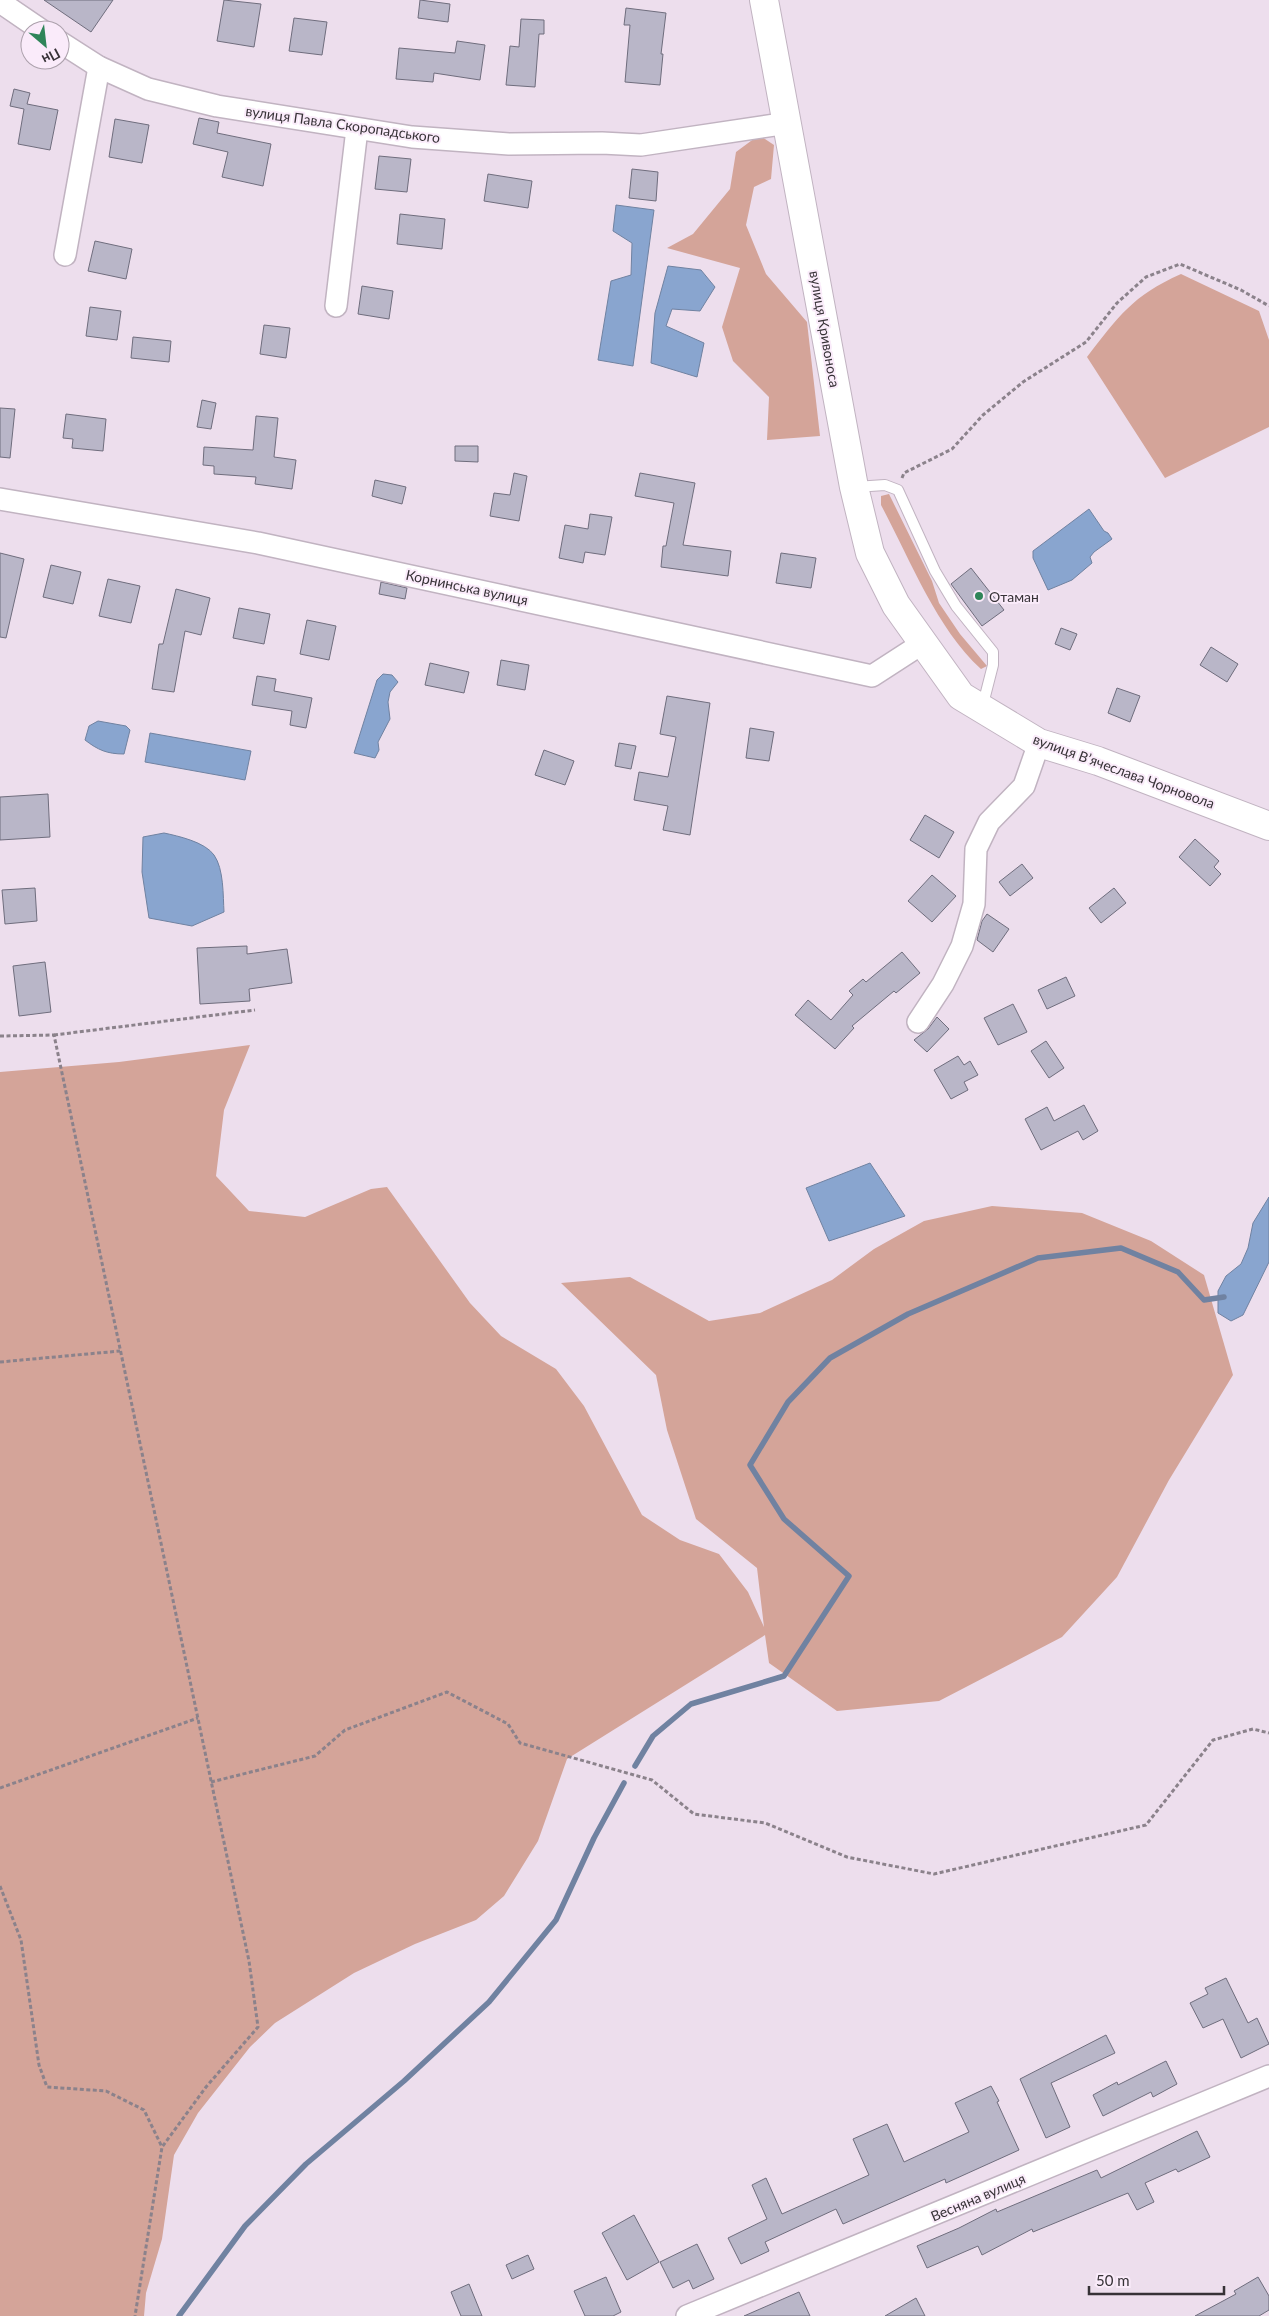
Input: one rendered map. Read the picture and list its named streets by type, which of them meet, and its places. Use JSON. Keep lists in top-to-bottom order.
{
  "streets": {
    "main road": ["вулиця Кривоноса", "вулиця Вʼячеслава Чорновола"],
    "street": ["вулиця Павла Скоропадського", "Корнинська вулиця", "Весняна вулиця"]
  },
  "crossings": [
    ["вулиця Павла Скоропадського", "вулиця Кривоноса"],
    ["вулиця Кривоноса", "Корнинська вулиця"],
    ["вулиця Кривоноса", "вулиця Вʼячеслава Чорновола"],
    ["Корнинська вулиця", "вулиця Вʼячеслава Чорновола"]
  ],
  "places": ["Отаман"],
  "scale_bar": "50 m",
  "north": "bottom right"
}
